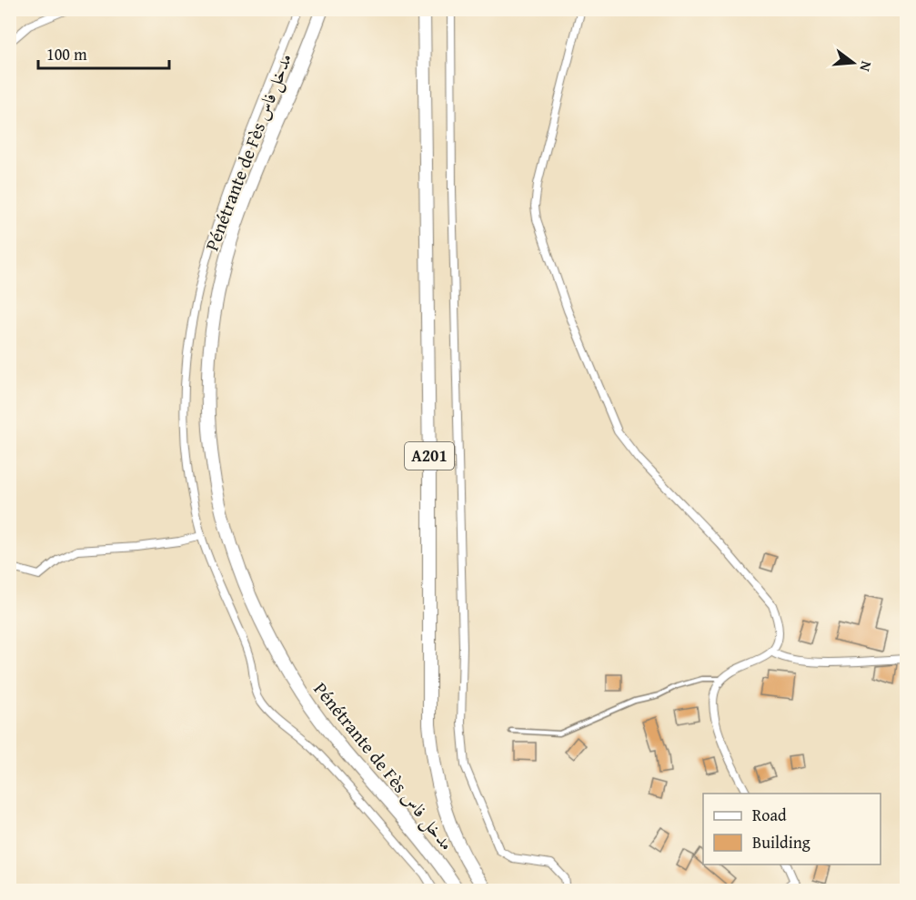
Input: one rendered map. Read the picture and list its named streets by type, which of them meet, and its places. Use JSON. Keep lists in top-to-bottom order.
{
  "streets": {
    "highway": ["Pénétrante de Fès مدخل فاس", "A201"]
  },
  "legend": ["Road", "Building"],
  "scale_bar": "100 m",
  "north": "right"
}
